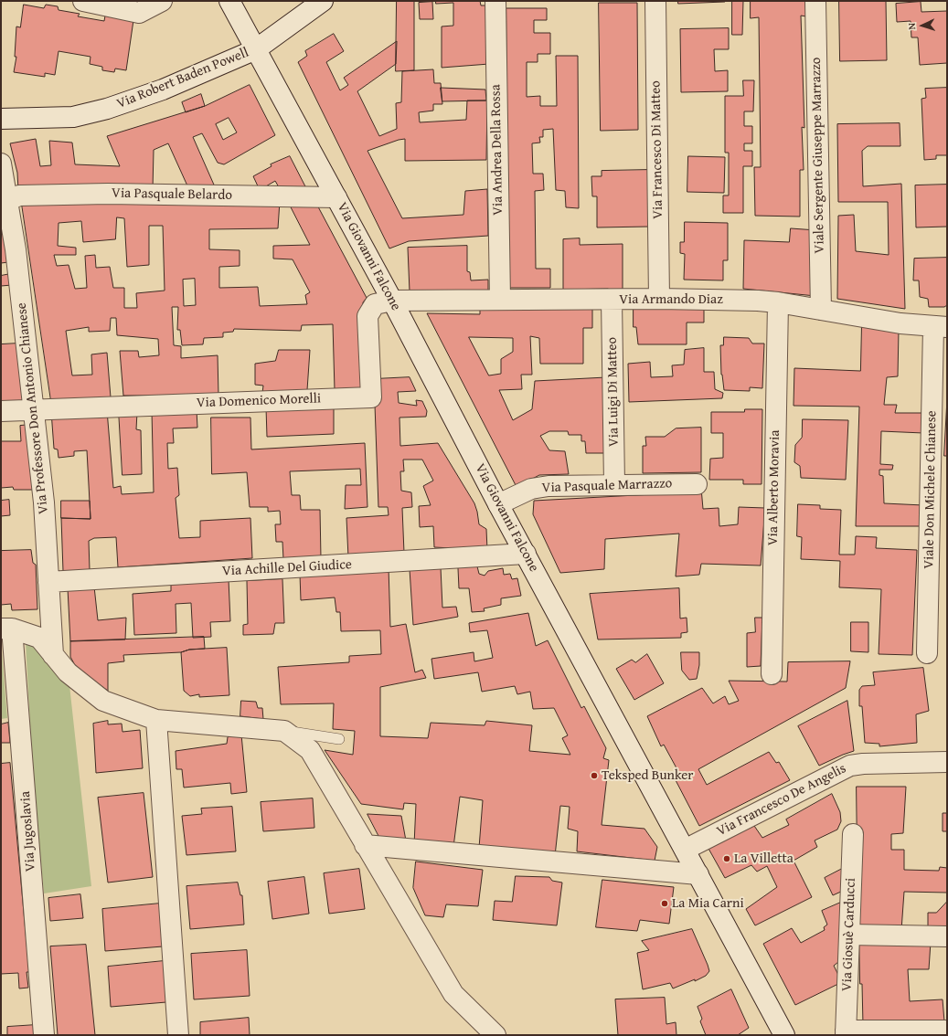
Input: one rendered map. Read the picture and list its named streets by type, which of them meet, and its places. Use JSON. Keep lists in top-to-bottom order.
{
  "streets": {
    "street": [
      "Via Robert Baden Powell",
      "Via Andrea Della Rossa",
      "Via Francesco Di Matteo",
      "Viale Sergente Giuseppe Marrazzo",
      "Via Pasquale Belardo",
      "Via Giovanni Falcone",
      "Via Armando Diaz",
      "Via Luigi Di Matteo",
      "Via Domenico Morelli",
      "Via Professore Don Antonio Chianese",
      "Via Pasquale Marrazzo",
      "Via Alberto Moravia",
      "Viale Don Michele Chianese",
      "Via Achille Del Giudice",
      "Via Francesco De Angelis",
      "Via Jugoslavia",
      "Via Giosuè Carducci"
    ]
  },
  "crossings": [
    ["Via Robert Baden Powell", "Via Giovanni Falcone"],
    ["Via Andrea Della Rossa", "Via Armando Diaz"],
    ["Via Francesco Di Matteo", "Via Armando Diaz"],
    ["Viale Sergente Giuseppe Marrazzo", "Via Armando Diaz"],
    ["Via Pasquale Belardo", "Via Giovanni Falcone"],
    ["Via Pasquale Belardo", "Via Professore Don Antonio Chianese"],
    ["Via Giovanni Falcone", "Via Armando Diaz"],
    ["Via Giovanni Falcone", "Via Domenico Morelli"],
    ["Via Giovanni Falcone", "Via Pasquale Marrazzo"],
    ["Via Giovanni Falcone", "Via Achille Del Giudice"],
    ["Via Giovanni Falcone", "Via Francesco De Angelis"],
    ["Via Armando Diaz", "Via Luigi Di Matteo"],
    ["Via Armando Diaz", "Via Domenico Morelli"],
    ["Via Armando Diaz", "Via Alberto Moravia"],
    ["Via Armando Diaz", "Viale Don Michele Chianese"],
    ["Via Luigi Di Matteo", "Via Pasquale Marrazzo"],
    ["Via Domenico Morelli", "Via Professore Don Antonio Chianese"],
    ["Via Professore Don Antonio Chianese", "Via Achille Del Giudice"]
  ],
  "places": ["Teksped Bunker", "La Villetta", "La Mia Carni"],
  "north": "left"
}
